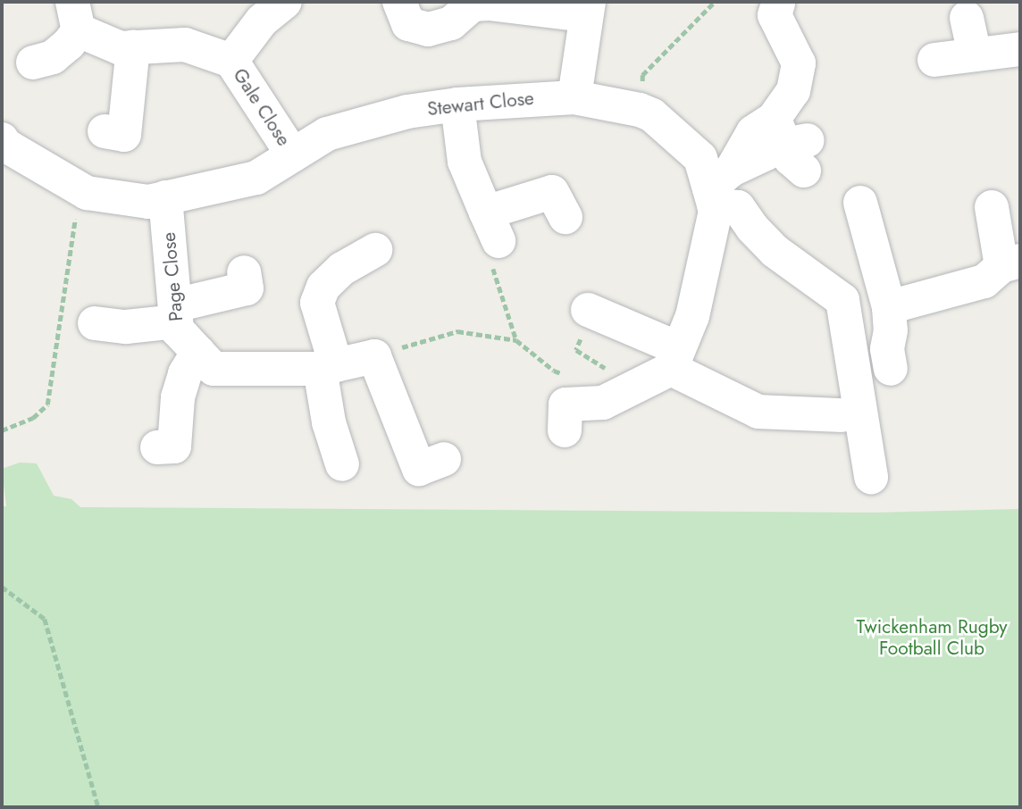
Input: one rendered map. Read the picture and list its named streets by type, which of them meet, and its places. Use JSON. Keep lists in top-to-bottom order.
{
  "streets": {
    "street": ["Stewart Close", "Gale Close", "Page Close"]
  },
  "crossings": [
    ["Stewart Close", "Gale Close"],
    ["Stewart Close", "Page Close"]
  ],
  "parks": ["Twickenham Rugby Football Club"]
}
